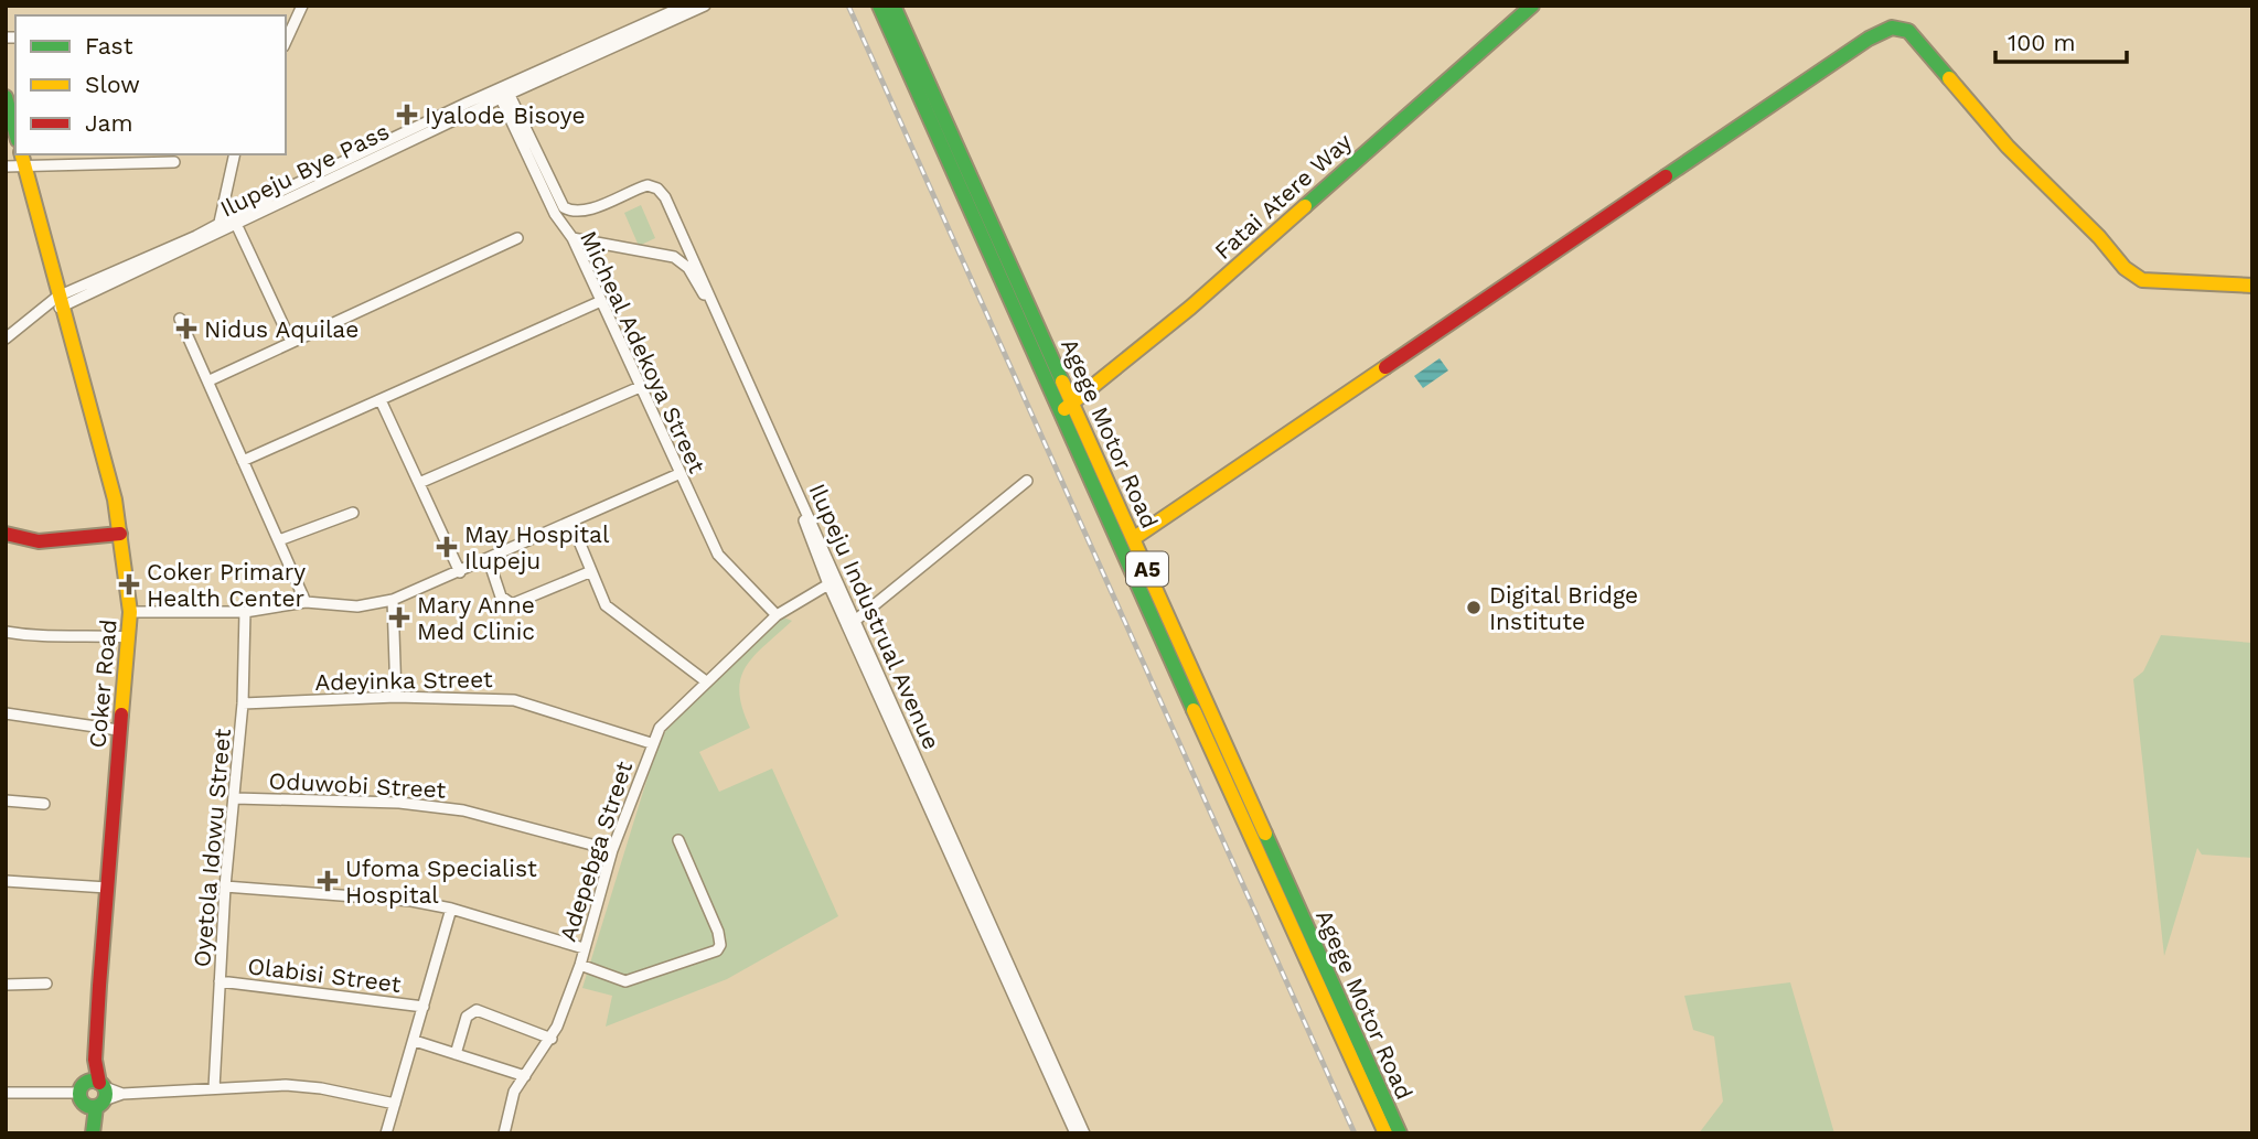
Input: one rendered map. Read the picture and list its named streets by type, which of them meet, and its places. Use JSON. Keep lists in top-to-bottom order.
{
  "streets": {
    "main road": [
      "Fatai Atere Way",
      "Agege Motor Road",
      "A5",
      "Coker Road"
    ],
    "street": [
      "Ilupeju Bye Pass",
      "Micheal Adekoya Street",
      "Ilupeju Industrual Avenue",
      "Adeyinka Street",
      "Oduwobi Street",
      "Oyetola Idowu Street",
      "Adepebga Street",
      "Olabisi Street"
    ]
  },
  "crossings": [
    ["Ilupeju Bye Pass", "Micheal Adekoya Street"],
    ["Ilupeju Bye Pass", "Coker Road"],
    ["Fatai Atere Way", "Agege Motor Road"],
    ["Micheal Adekoya Street", "Ilupeju Industrual Avenue"],
    ["Micheal Adekoya Street", "Adepebga Street"],
    ["Ilupeju Industrual Avenue", "Adepebga Street"],
    ["Adeyinka Street", "Oyetola Idowu Street"],
    ["Adeyinka Street", "Adepebga Street"],
    ["Oduwobi Street", "Oyetola Idowu Street"],
    ["Oduwobi Street", "Adepebga Street"],
    ["Oyetola Idowu Street", "Olabisi Street"]
  ],
  "places": {
    "health": [
      "Iyalode Bisoye",
      "Nidus Aquilae",
      "May Hospital Ilupeju",
      "Coker Primary Health Center",
      "Mary Anne Med Clinic",
      "Ufoma Specialist Hospital"
    ],
    "other": ["Digital Bridge Institute"]
  },
  "legend": ["Fast", "Slow", "Jam"],
  "scale_bar": "100 m"
}
